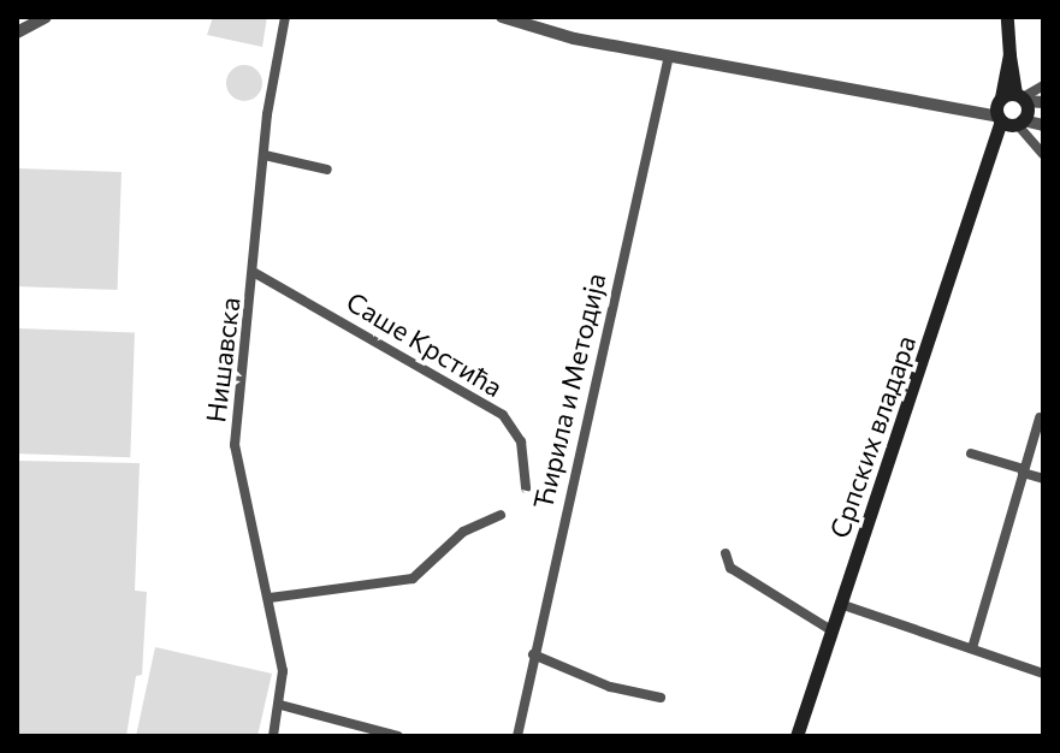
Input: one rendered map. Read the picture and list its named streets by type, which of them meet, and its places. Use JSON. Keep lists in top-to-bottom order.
{
  "streets": {
    "main road": ["Српских владара"],
    "street": ["Саше Крстића", "Нишавска", "Ћирила и Методија"]
  },
  "crossings": [
    ["Саше Крстића", "Нишавска"]
  ]
}
